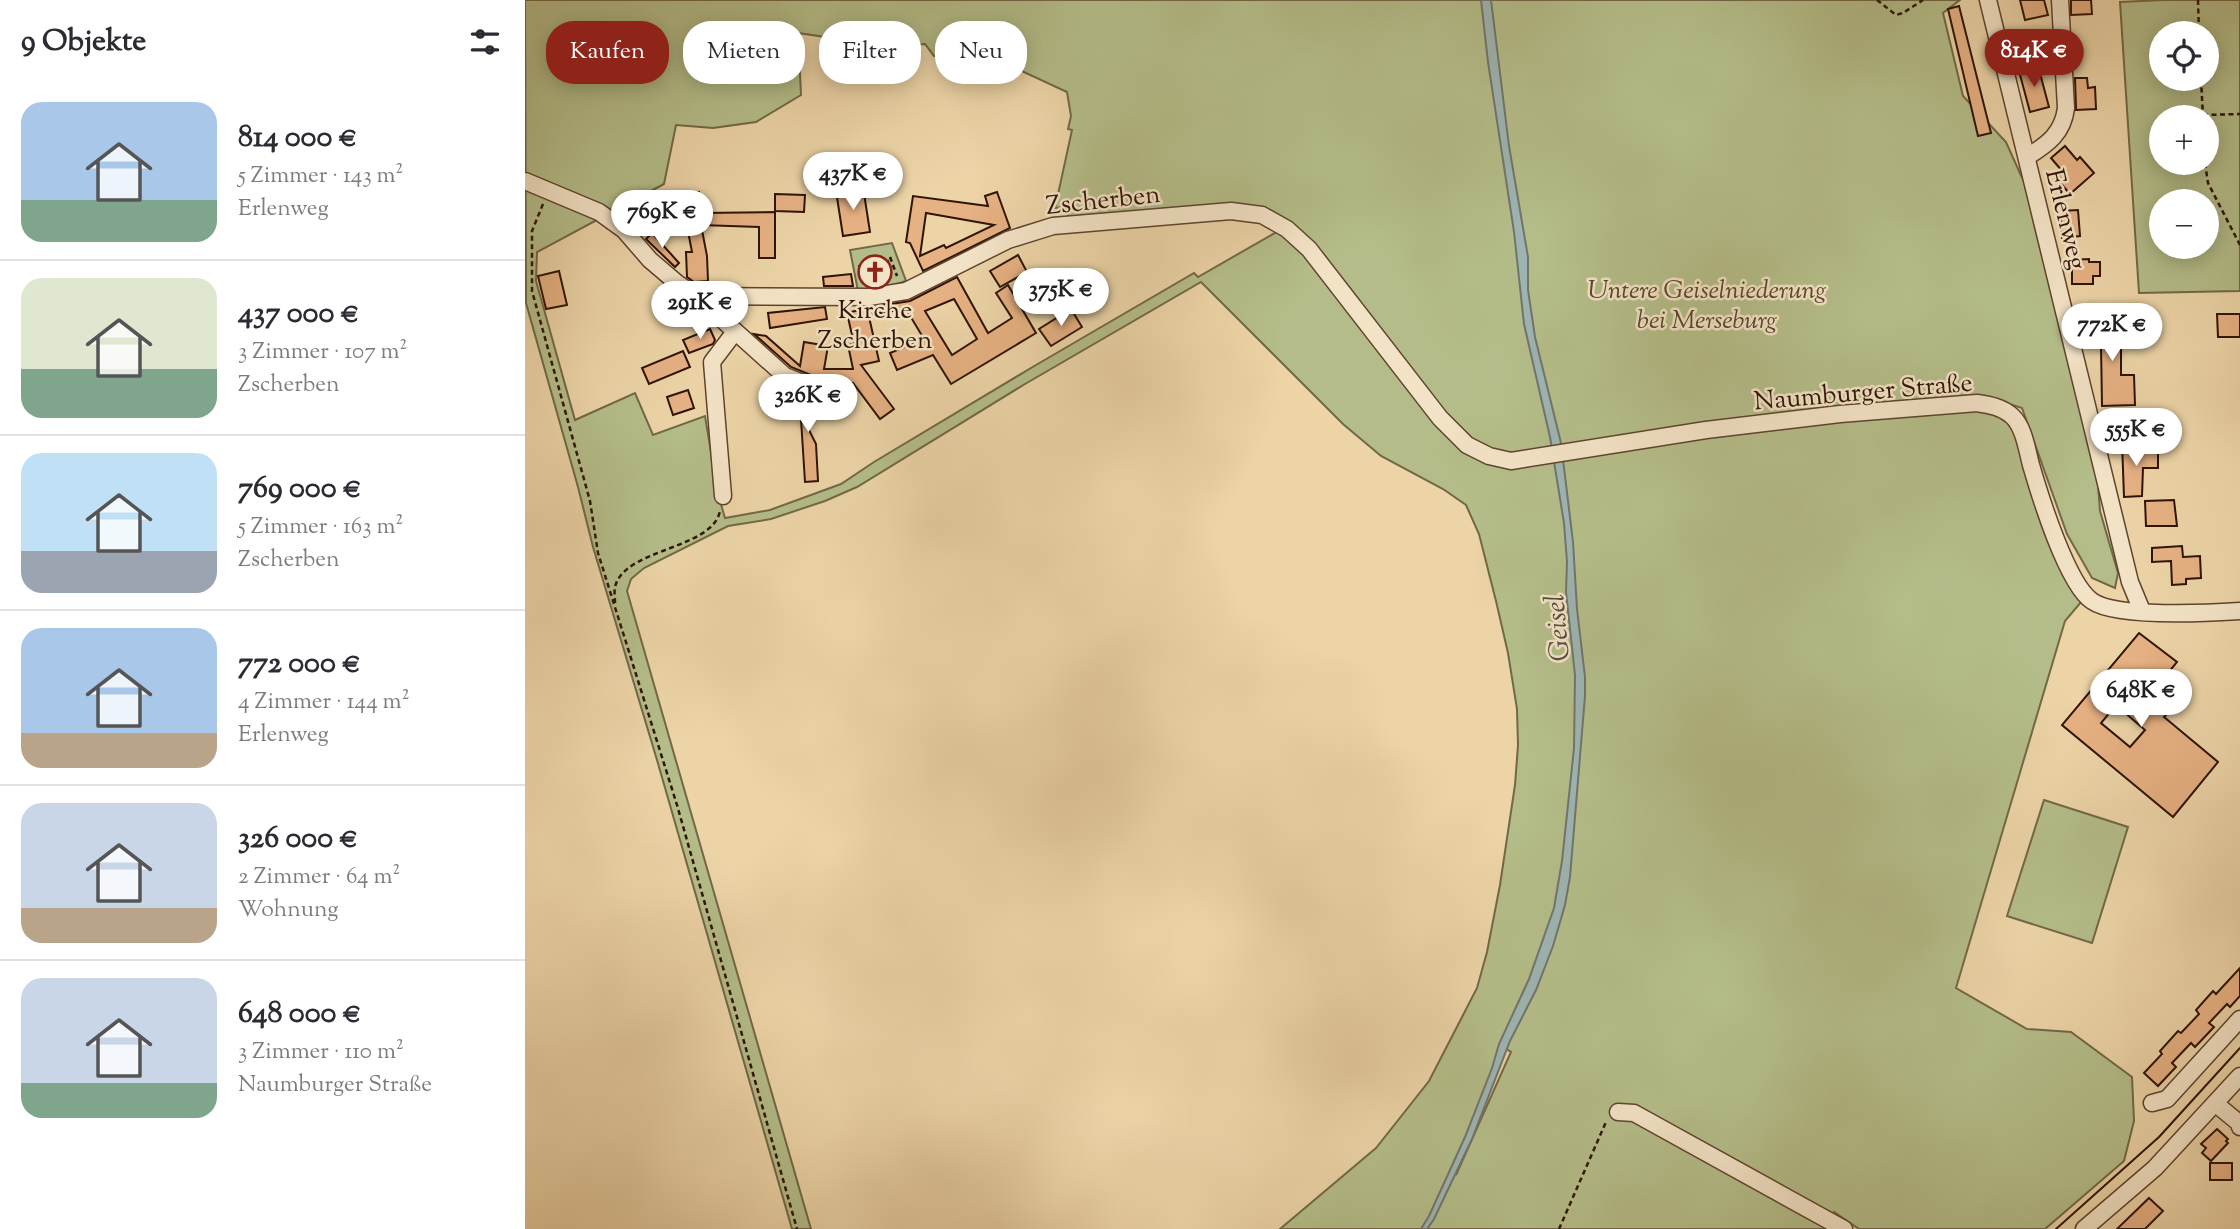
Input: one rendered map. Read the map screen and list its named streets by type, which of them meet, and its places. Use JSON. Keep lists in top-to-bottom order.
{
  "streets": {
    "street": ["Zscherben", "Erlenweg", "Naumburger Straße"]
  },
  "crossings": [
    ["Zscherben", "Naumburger Straße"],
    ["Erlenweg", "Naumburger Straße"]
  ],
  "water": ["Geisel"],
  "parks": ["Untere Geiselniederung bei Merseburg"],
  "places": {
    "church": ["Kirche Zscherben"]
  },
  "page": {
    "heading": "9 Objekte",
    "map_buttons": ["+", "−"],
    "chip": [
      "Kaufen",
      "Mieten",
      "Filter",
      "Neu"
    ],
    "price": [
      "814K €",
      "437K €",
      "769K €",
      "375K €",
      "291K €",
      "772K €",
      "326K €",
      "555K €",
      "648K €"
    ],
    "list": [
      {
        "name": "814 000 €",
        "note": "5 Zimmer · 143 m² · Erlenweg"
      },
      {
        "name": "437 000 €",
        "note": "3 Zimmer · 107 m² · Zscherben"
      },
      {
        "name": "769 000 €",
        "note": "5 Zimmer · 163 m² · Zscherben"
      },
      {
        "name": "772 000 €",
        "note": "4 Zimmer · 144 m² · Erlenweg"
      },
      {
        "name": "326 000 €",
        "note": "2 Zimmer · 64 m² · Wohnung"
      },
      {
        "name": "648 000 €",
        "note": "3 Zimmer · 110 m² · Naumburger Straße"
      }
    ]
  }
}
